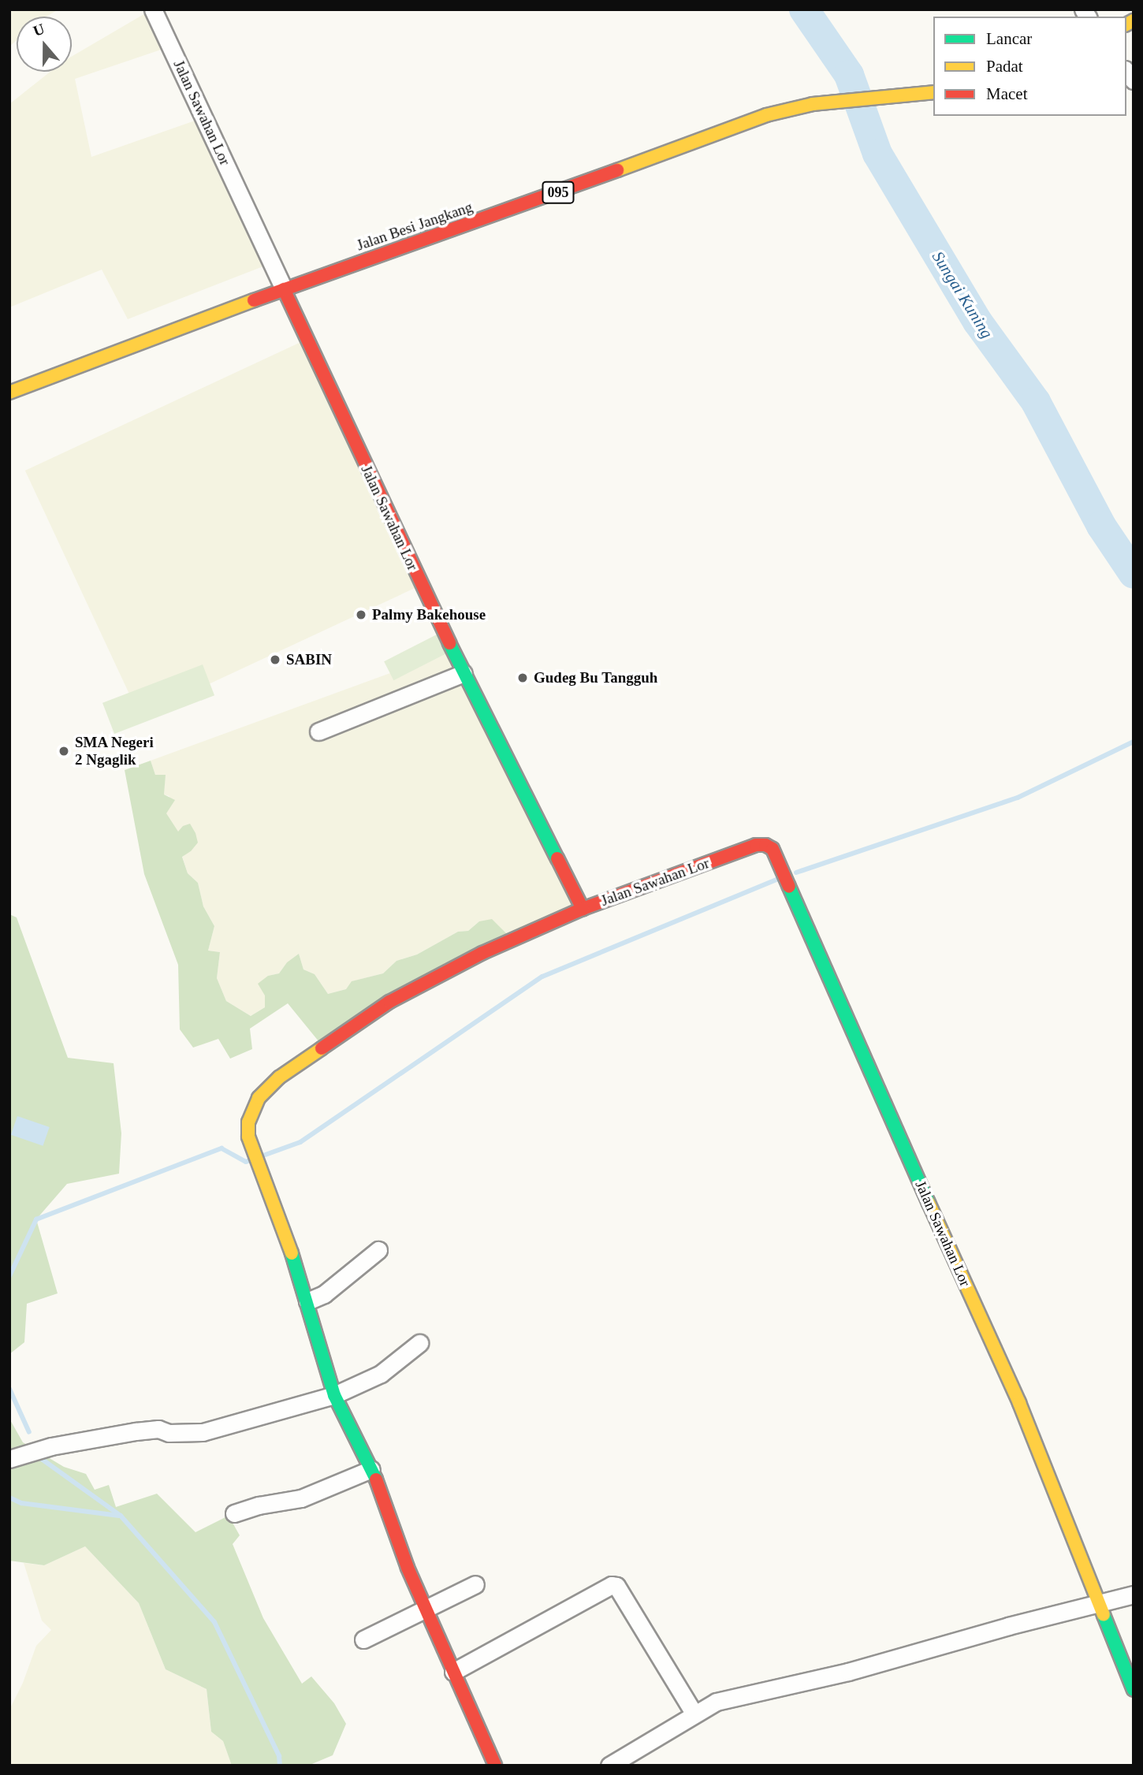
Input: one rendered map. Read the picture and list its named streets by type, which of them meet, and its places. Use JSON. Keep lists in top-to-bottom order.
{
  "streets": {
    "main road": ["Jalan Sawahan Lor", "095", "Jalan Besi Jangkang"]
  },
  "crossings": [
    ["Jalan Sawahan Lor", "Jalan Besi Jangkang"]
  ],
  "water": ["Sungai Kuning"],
  "places": [
    "Palmy Bakehouse",
    "SABIN",
    "Gudeg Bu Tangguh",
    "SMA Negeri 2 Ngaglik"
  ],
  "legend": ["Lancar", "Padat", "Macet"],
  "north": "top"
}
